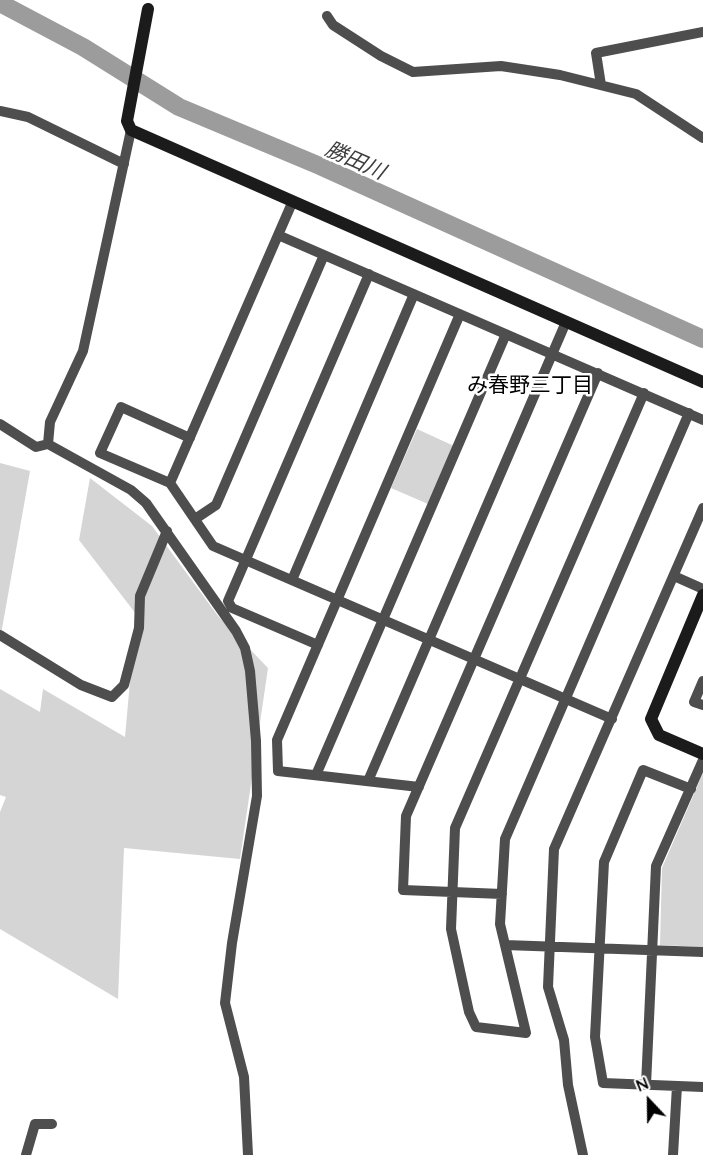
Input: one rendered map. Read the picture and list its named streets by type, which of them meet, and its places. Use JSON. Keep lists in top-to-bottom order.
{
  "districts": ["み春野三丁目"],
  "water": ["勝田川"],
  "north": "top"
}
